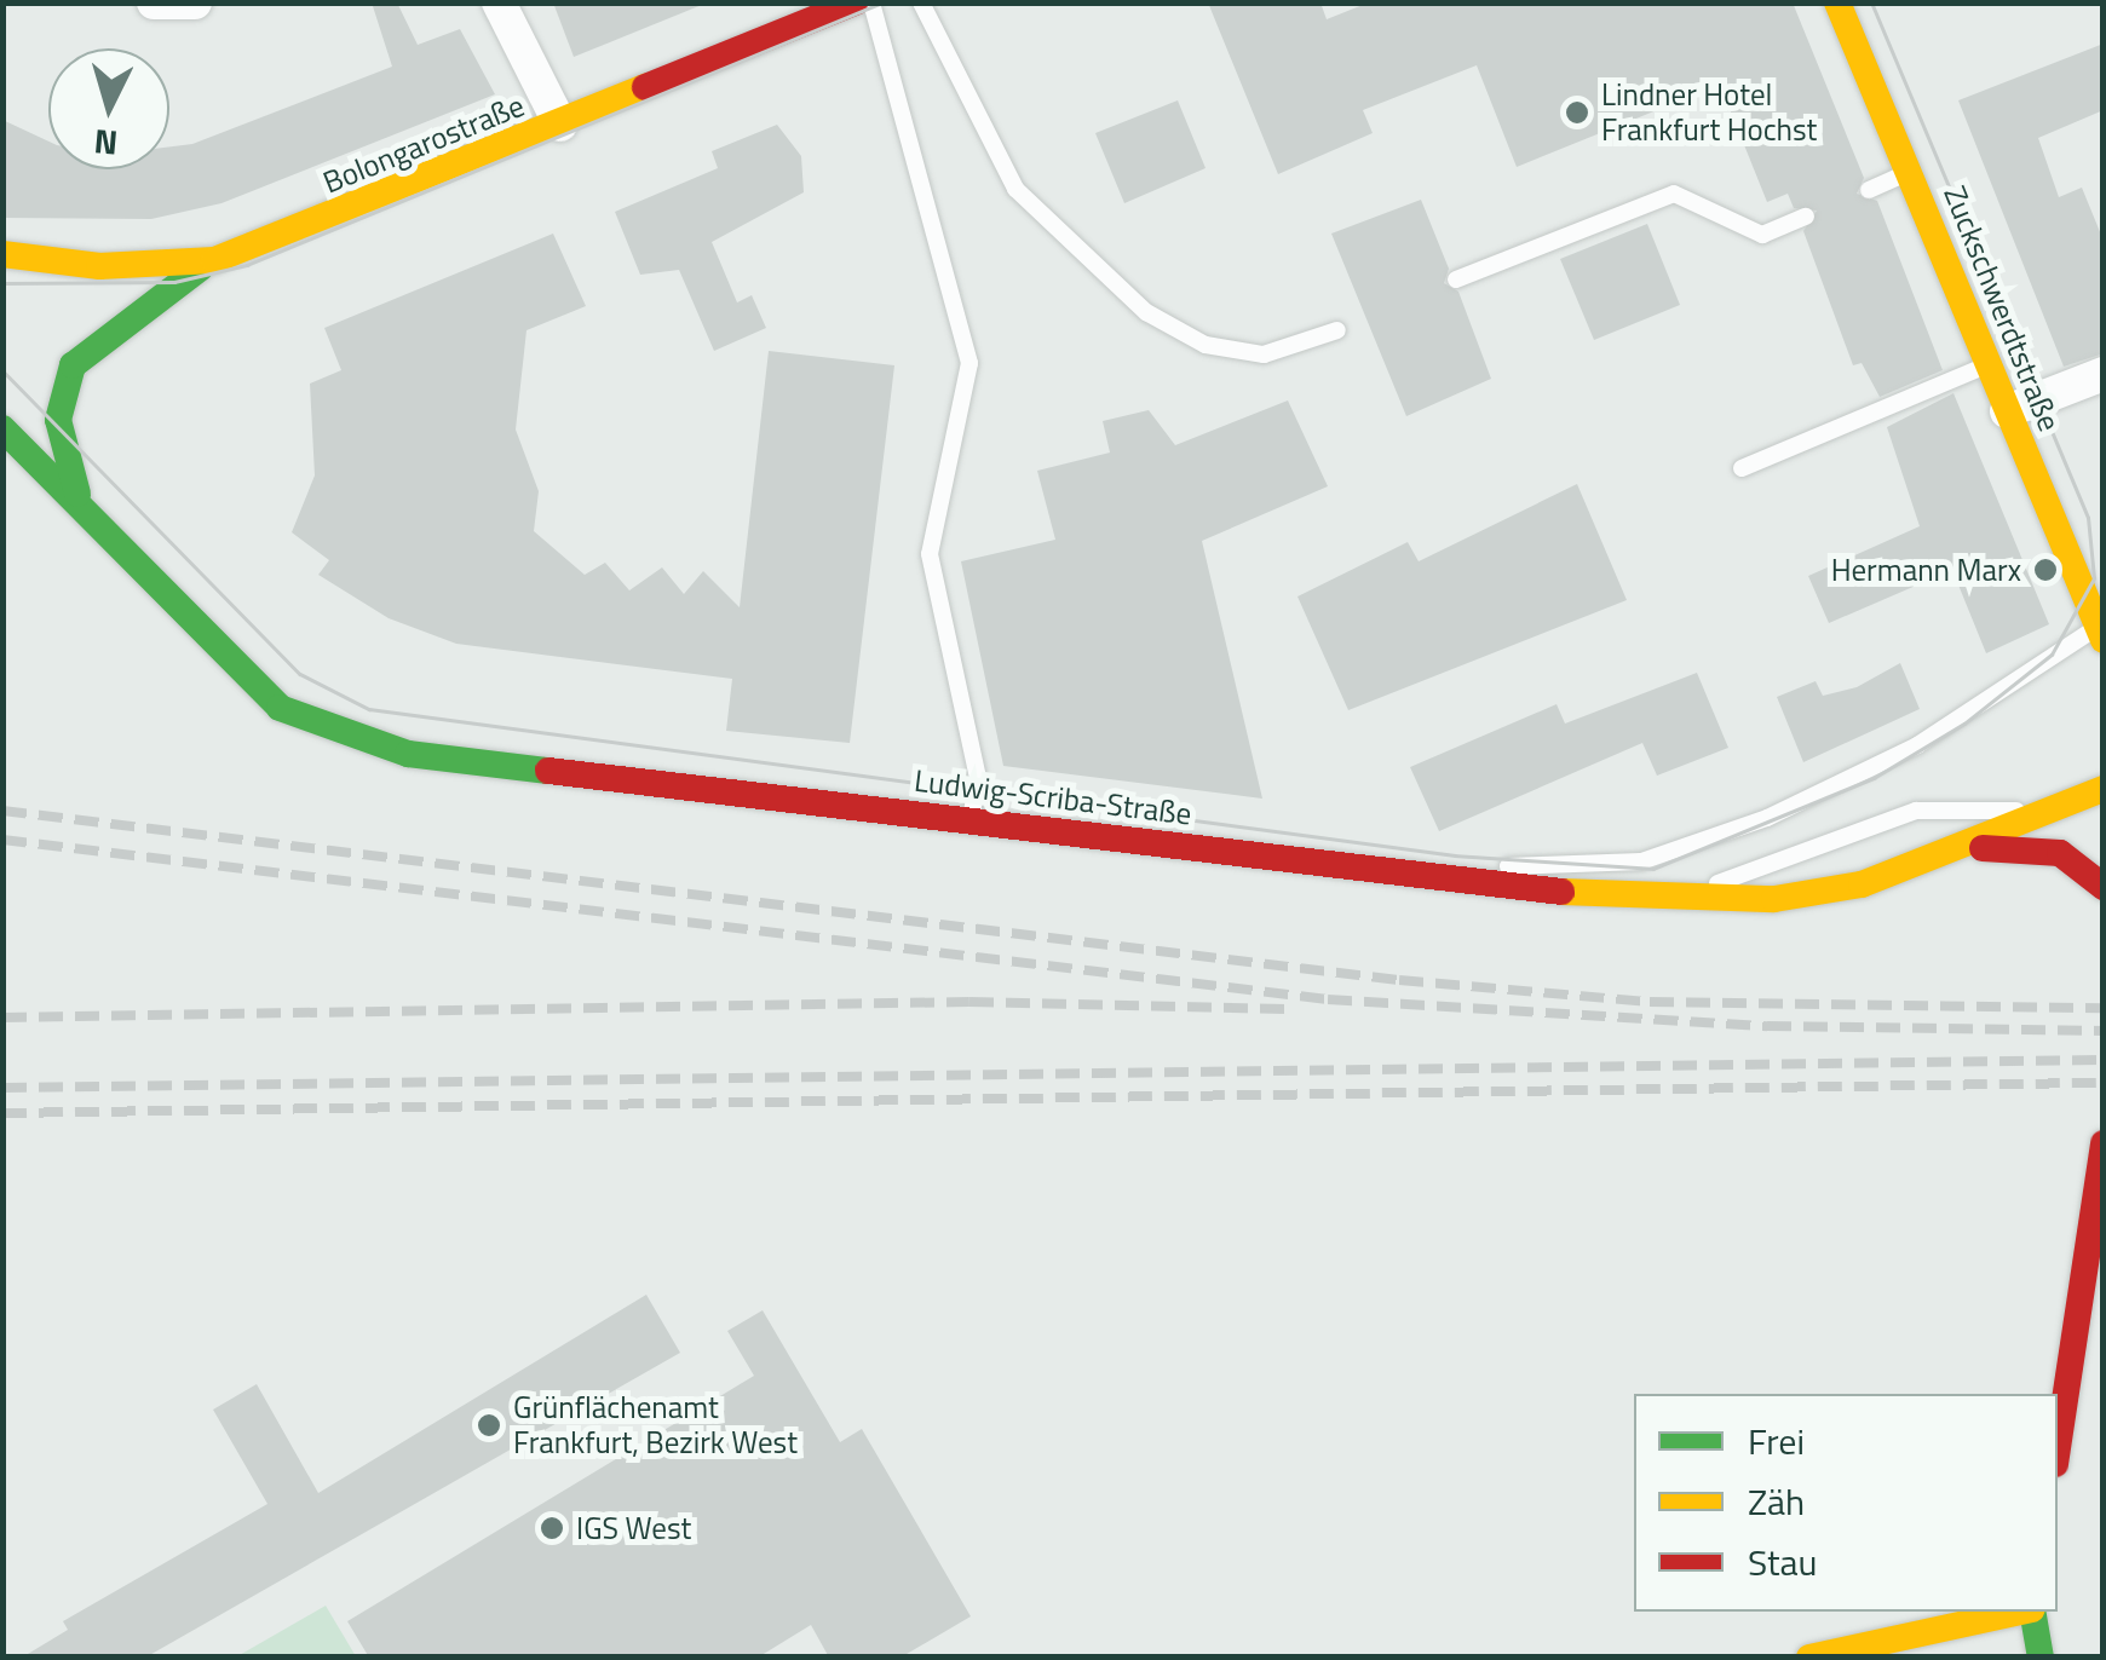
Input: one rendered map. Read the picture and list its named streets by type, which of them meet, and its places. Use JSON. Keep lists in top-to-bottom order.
{
  "streets": {
    "main road": ["Bolongarostraße", "Zuckschwerdtstraße", "Ludwig-Scriba-Straße"]
  },
  "places": [
    "Lindner Hotel Frankfurt Hochst",
    "Hermann Marx",
    "Grünflächenamt Frankfurt, Bezirk West",
    "IGS West"
  ],
  "legend": ["Frei", "Zäh", "Stau"],
  "north": "bottom"
}
